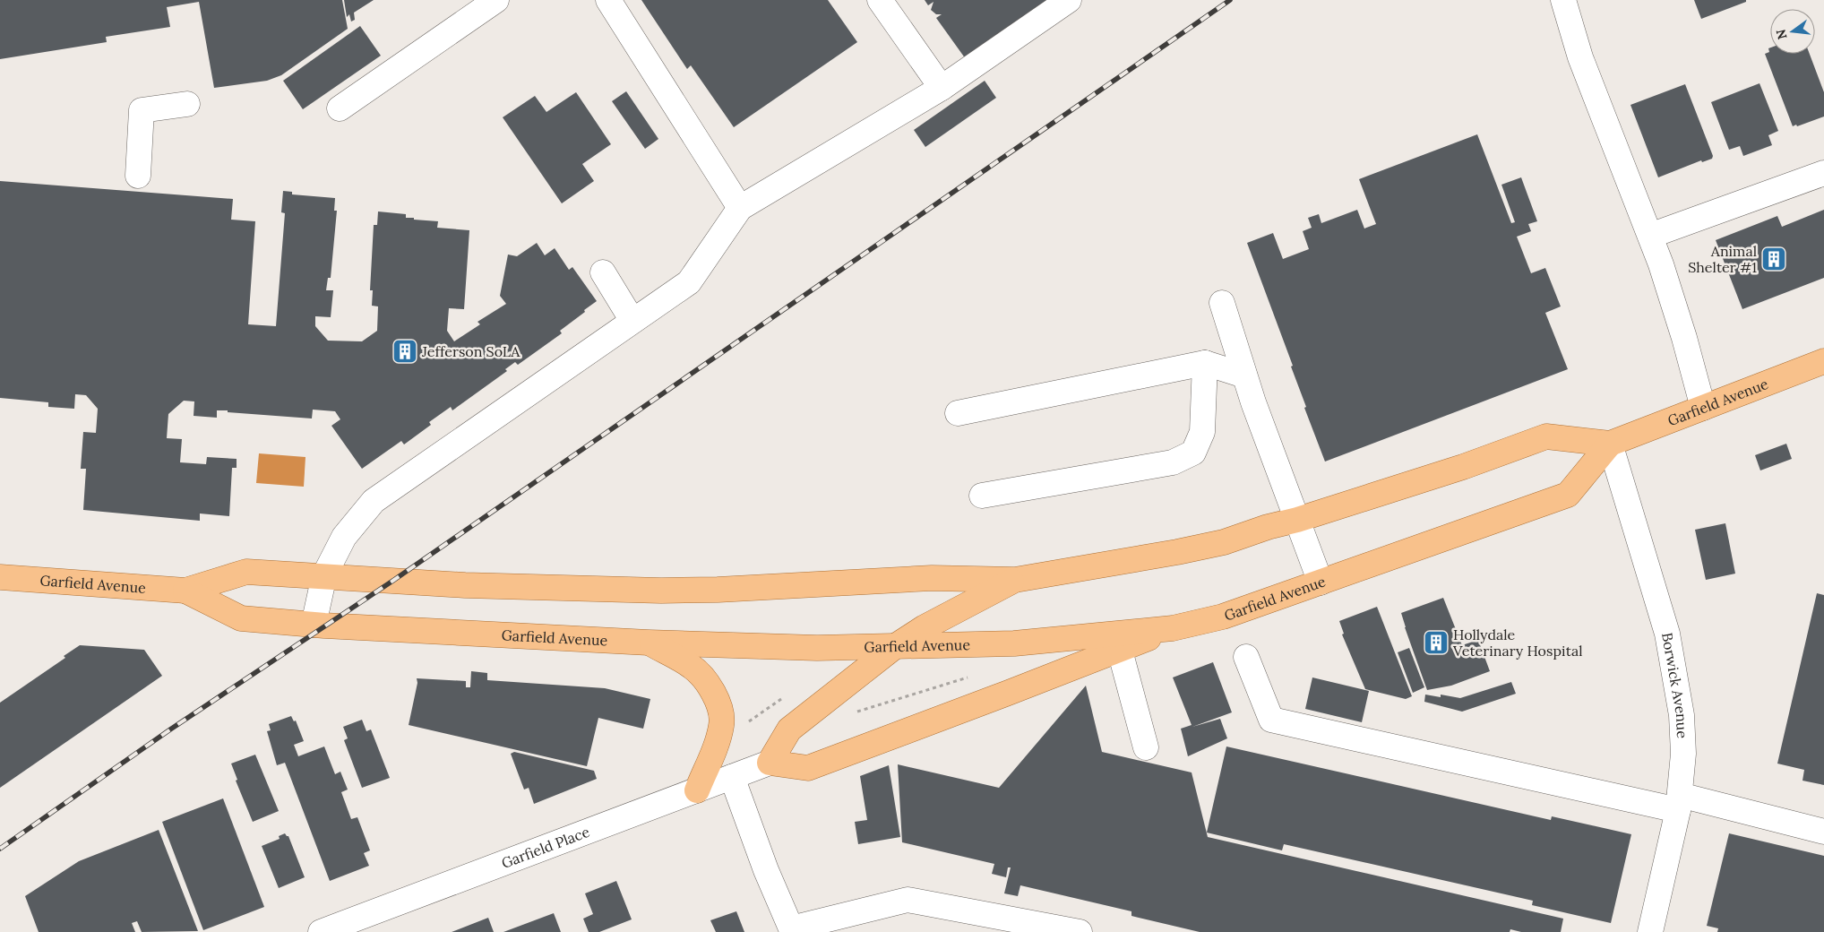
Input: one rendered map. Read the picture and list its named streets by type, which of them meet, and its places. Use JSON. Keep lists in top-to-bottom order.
{
  "streets": {
    "main road": ["Garfield Avenue"],
    "street": ["Borwick Avenue", "Garfield Place"]
  },
  "crossings": [
    ["Garfield Avenue", "Borwick Avenue"]
  ],
  "places": {
    "building": ["Animal Shelter #1", "Jefferson SoLA", "Hollydale Veterinary Hospital"]
  },
  "north": "left"
}
